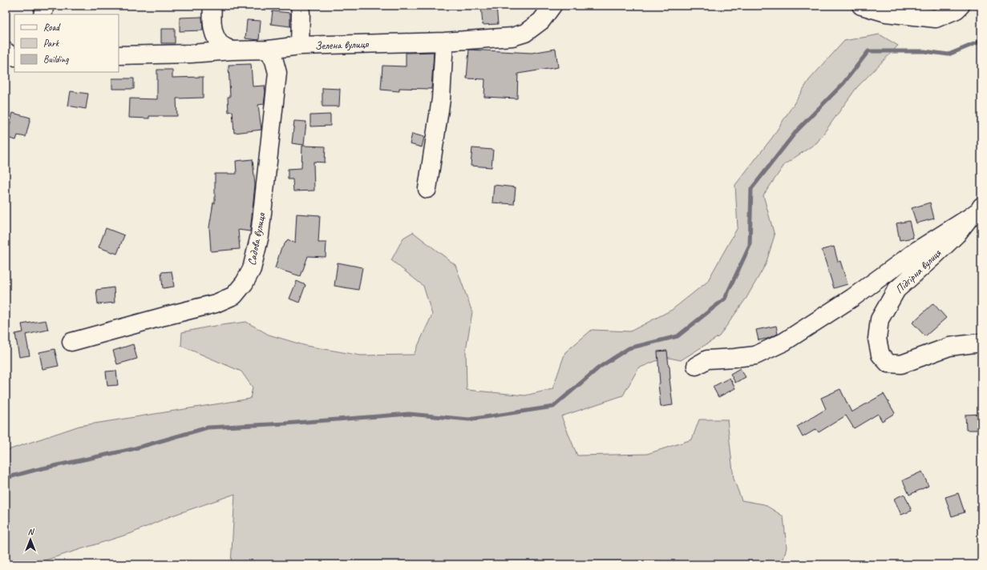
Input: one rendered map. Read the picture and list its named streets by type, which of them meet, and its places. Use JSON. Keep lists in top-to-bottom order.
{
  "streets": {
    "street": ["Зелена вулиця", "Садова вулиця", "Підгірна вулиця"]
  },
  "crossings": [
    ["Зелена вулиця", "Садова вулиця"]
  ],
  "legend": ["Road", "Park", "Building"],
  "north": "top"
}
